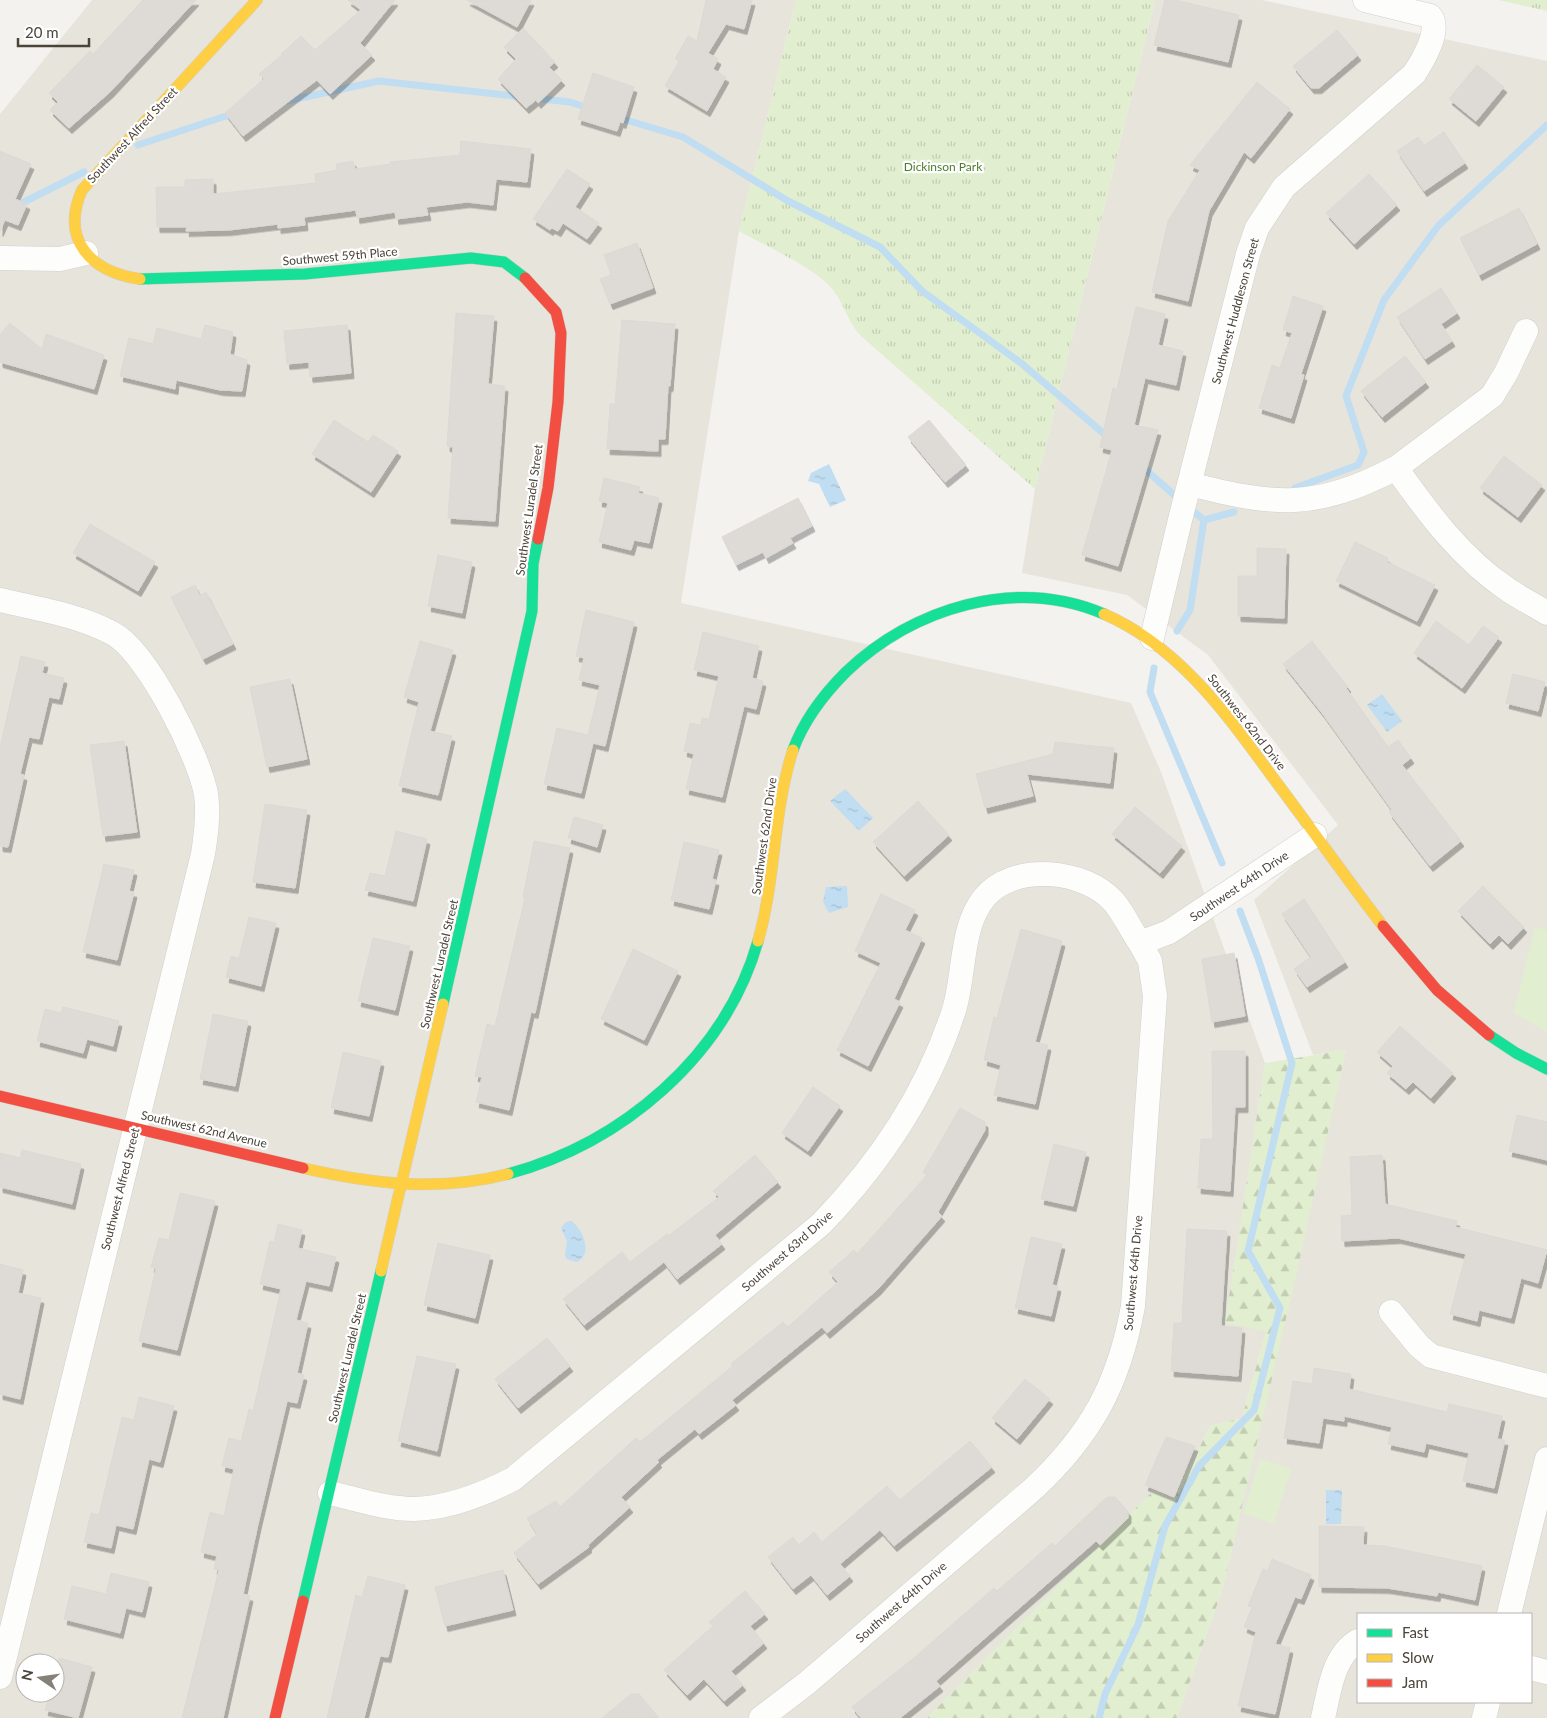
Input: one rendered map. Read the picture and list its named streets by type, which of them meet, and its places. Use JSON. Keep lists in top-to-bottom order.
{
  "streets": {
    "street": [
      "Southwest Alfred Street",
      "Southwest 59th Place",
      "Southwest Huddleson Street",
      "Southwest Luradel Street",
      "Southwest 62nd Drive",
      "Southwest 64th Drive",
      "Southwest 62nd Avenue",
      "Southwest 63rd Drive"
    ]
  },
  "crossings": [
    ["Southwest Alfred Street", "Southwest 59th Place"],
    ["Southwest Alfred Street", "Southwest 62nd Avenue"],
    ["Southwest 59th Place", "Southwest Luradel Street"],
    ["Southwest Huddleson Street", "Southwest 62nd Drive"],
    ["Southwest Luradel Street", "Southwest 62nd Drive"],
    ["Southwest Luradel Street", "Southwest 62nd Avenue"],
    ["Southwest Luradel Street", "Southwest 63rd Drive"],
    ["Southwest 62nd Drive", "Southwest 64th Drive"],
    ["Southwest 62nd Drive", "Southwest 62nd Avenue"],
    ["Southwest 64th Drive", "Southwest 63rd Drive"]
  ],
  "parks": ["Dickinson Park"],
  "legend": ["Fast", "Slow", "Jam"],
  "scale_bar": "20 m",
  "north": "left"
}
